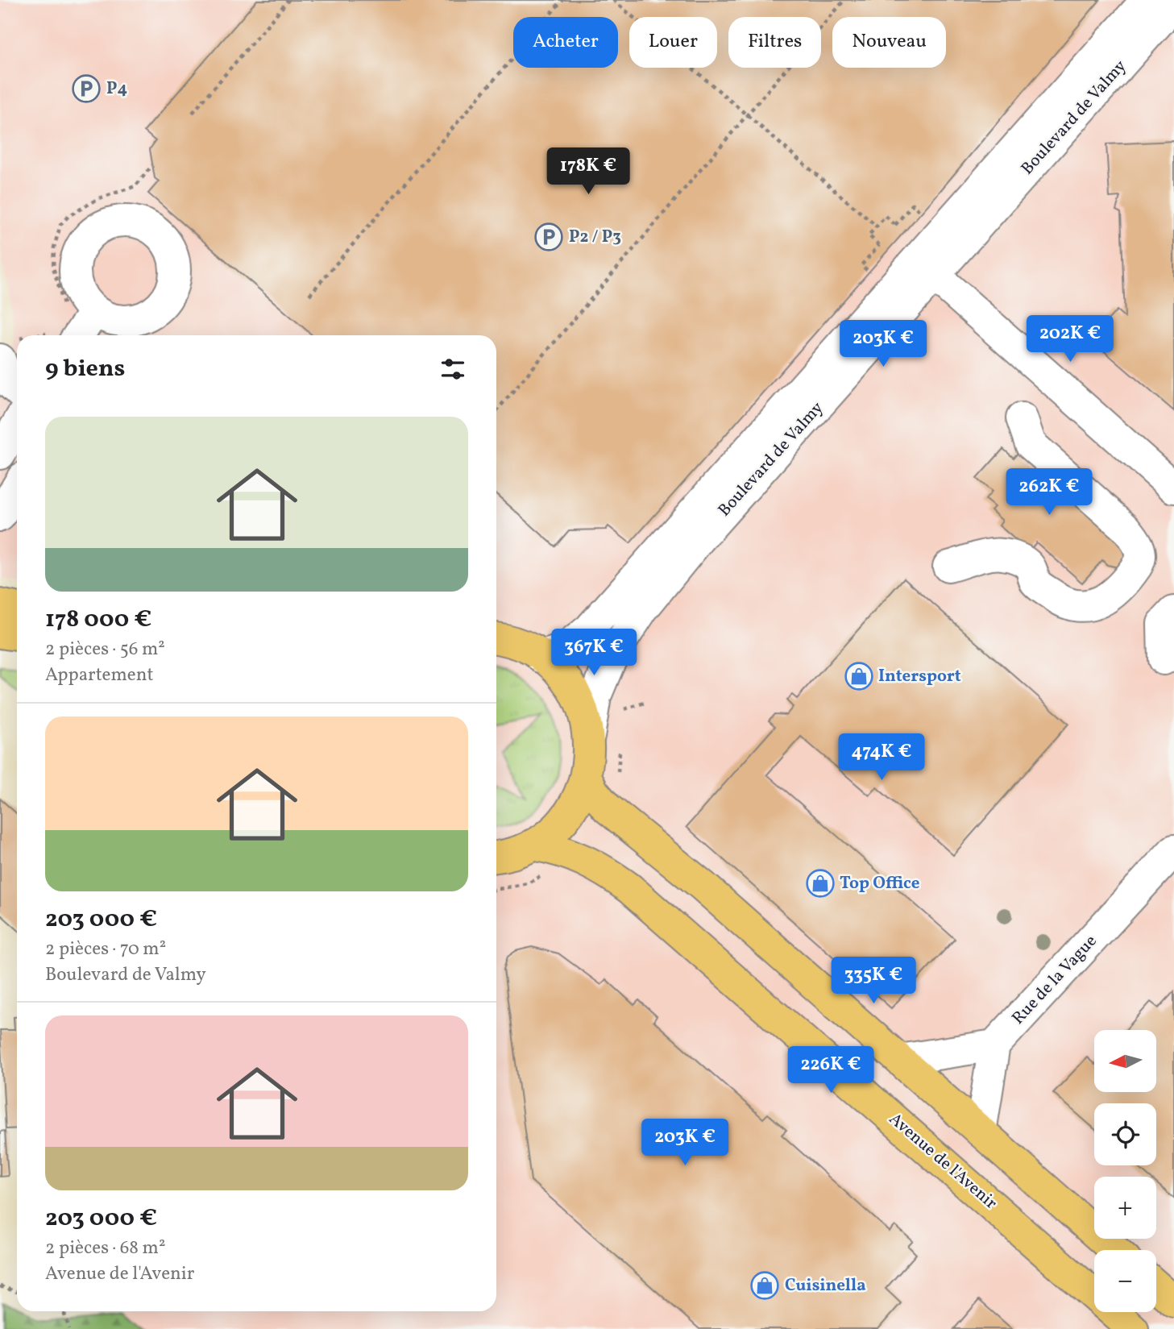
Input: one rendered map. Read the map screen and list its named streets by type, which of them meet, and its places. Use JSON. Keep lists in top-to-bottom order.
{
  "streets": {
    "main road": ["Avenue de l'Avenir"],
    "street": ["Boulevard de Valmy", "Rue de la Vague"]
  },
  "places": {
    "parking": ["P4", "P2 / P3"],
    "shop": ["Intersport", "Top Office", "Cuisinella"]
  },
  "north": "left",
  "page": {
    "chip": [
      "Acheter",
      "Louer",
      "Filtres",
      "Nouveau"
    ],
    "price": [
      "178K €",
      "202K €",
      "203K €",
      "262K €",
      "367K €",
      "474K €",
      "335K €",
      "226K €",
      "203K €"
    ],
    "heading": "9 biens",
    "list": [
      {
        "name": "178 000 €",
        "note": "2 pièces · 56 m² · Appartement"
      },
      {
        "name": "203 000 €",
        "note": "2 pièces · 70 m² · Boulevard de Valmy"
      },
      {
        "name": "203 000 €",
        "note": "2 pièces · 68 m² · Avenue de l'Avenir"
      }
    ],
    "map_buttons": ["+", "−"]
  }
}
